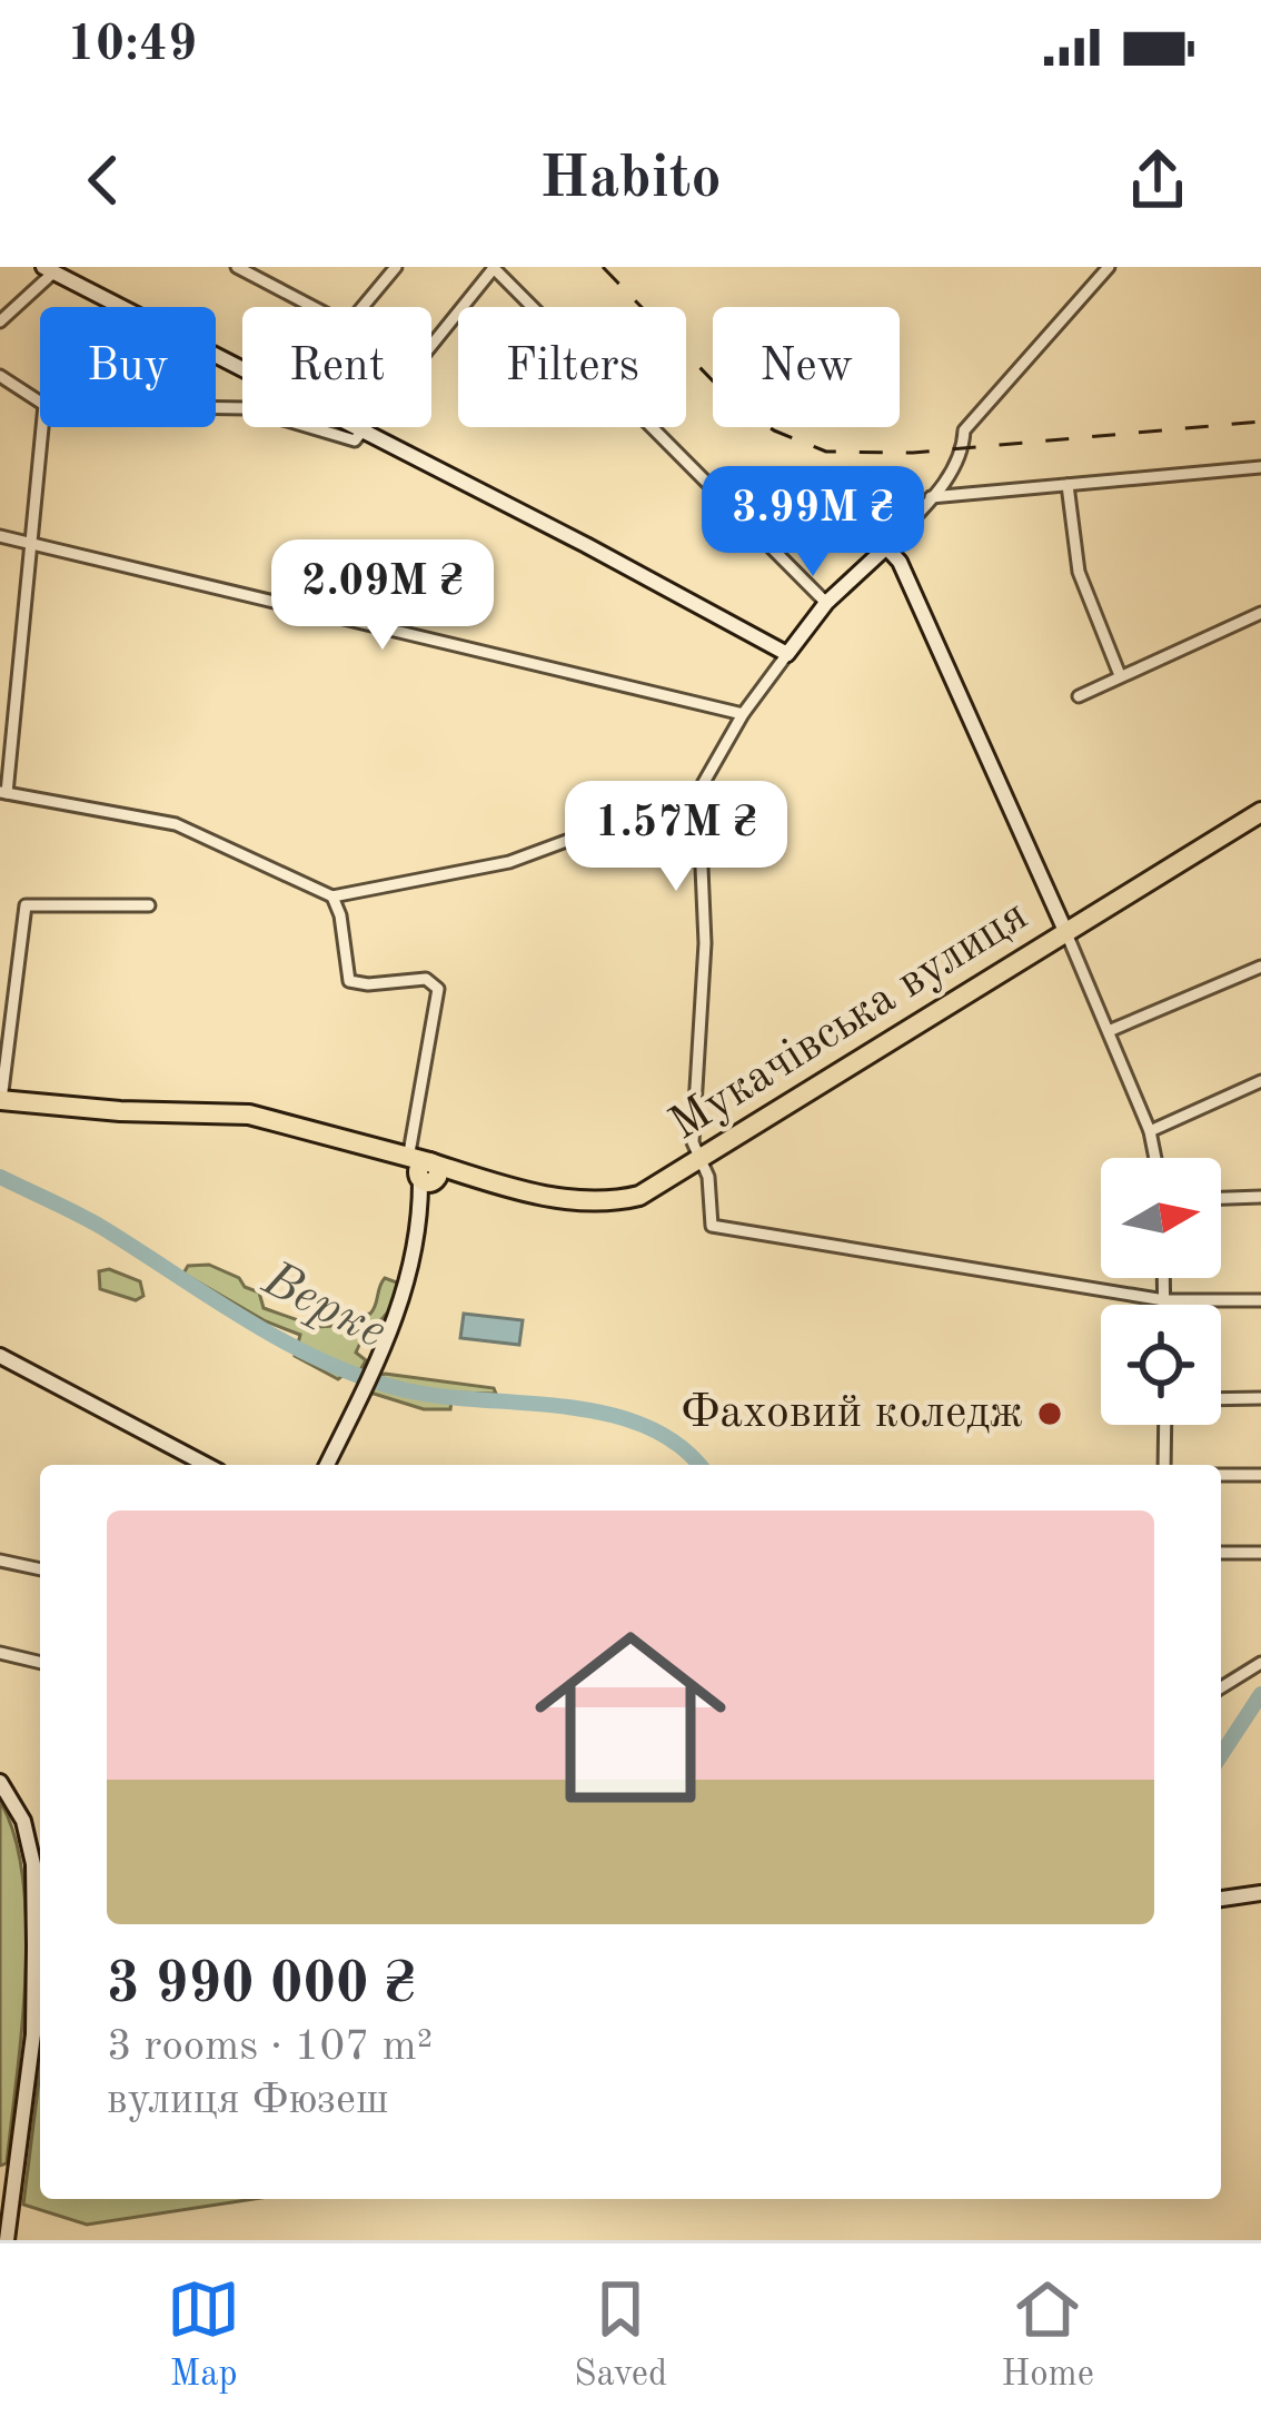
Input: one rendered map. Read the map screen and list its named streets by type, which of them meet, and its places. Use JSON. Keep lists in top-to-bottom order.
{
  "streets": {
    "highway": ["Мукачівська вулиця"]
  },
  "water": ["Верке"],
  "places": ["Фаховий коледж"],
  "north": "right",
  "page": {
    "status": "10:49",
    "header": "Habito",
    "chip": [
      "Buy",
      "Rent",
      "Filters",
      "New"
    ],
    "price": ["3.99M ₴", "2.09M ₴", "1.57M ₴"],
    "list": [
      {
        "name": "3 990 000 ₴",
        "note": "3 rooms · 107 m² · вулиця Фюзеш"
      }
    ],
    "tabs": ["Map", "Saved", "Home"]
  }
}
